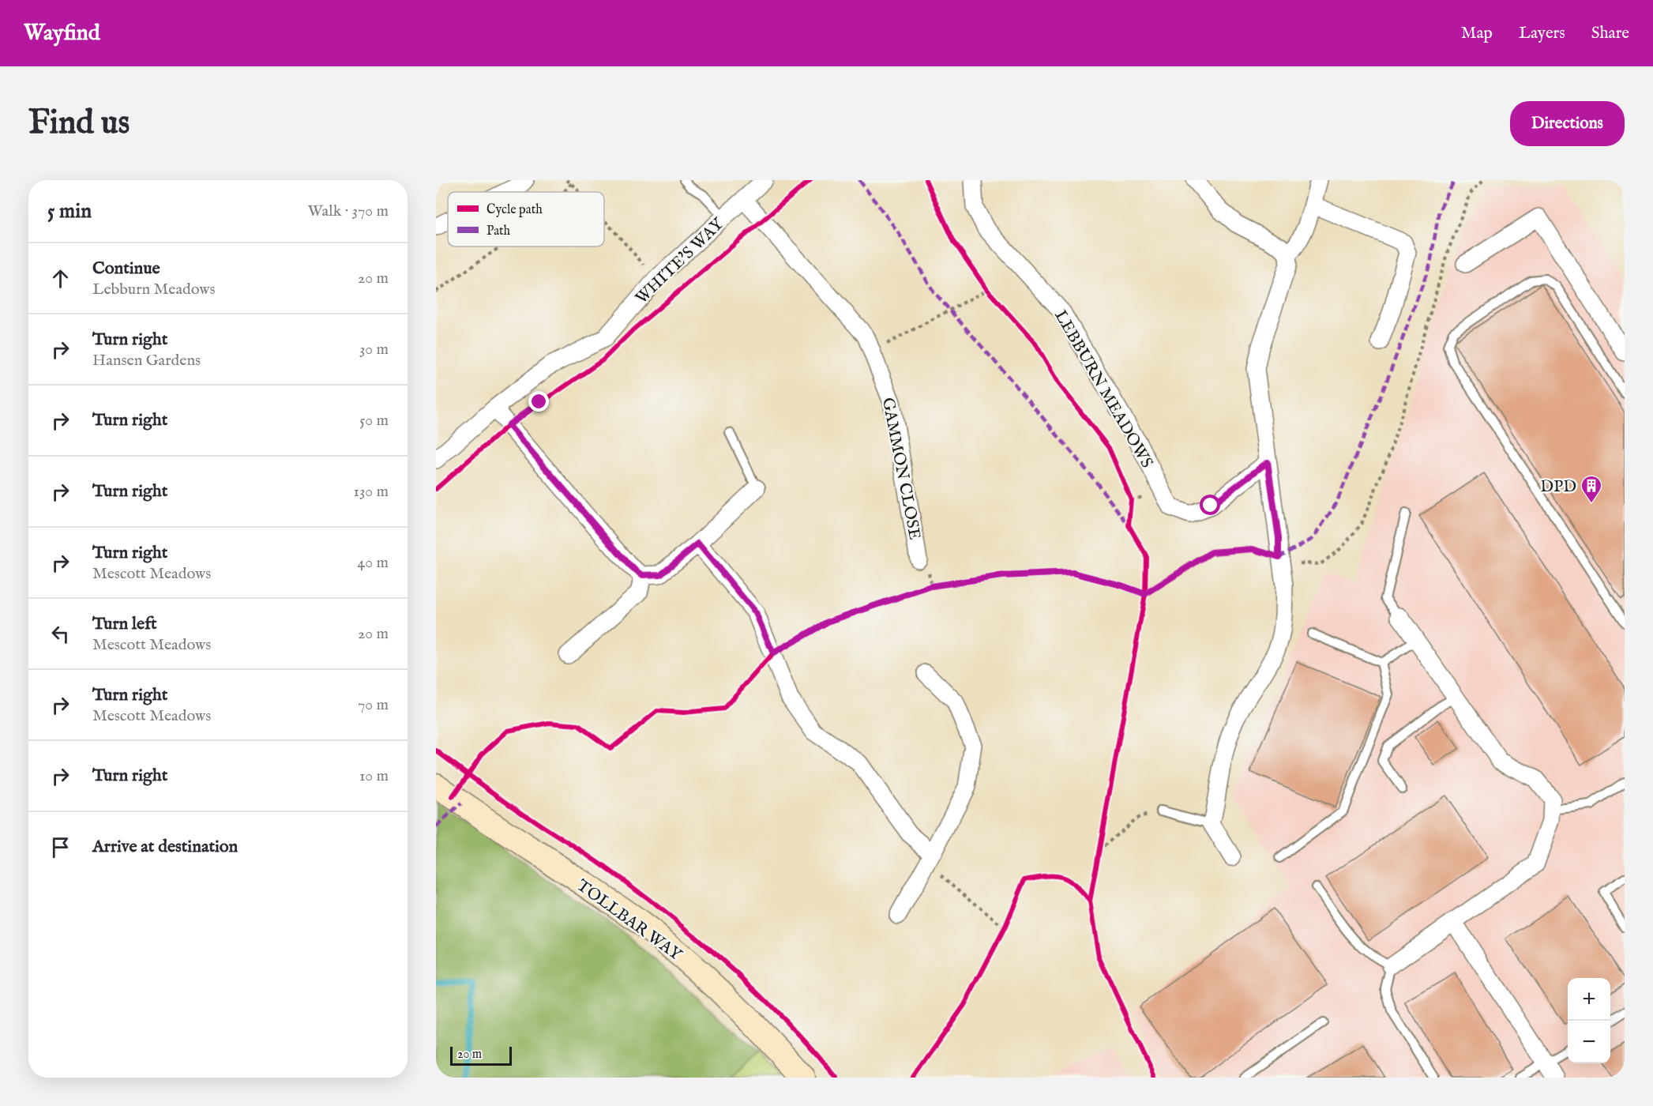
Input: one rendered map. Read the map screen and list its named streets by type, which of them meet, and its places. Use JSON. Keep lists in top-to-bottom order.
{
  "streets": {
    "main road": ["TOLLBAR WAY"],
    "street": ["WHITE'S WAY", "LEBBURN MEADOWS", "GAMMON CLOSE"]
  },
  "crossings": [
    ["WHITE'S WAY", "GAMMON CLOSE"]
  ],
  "places": {
    "building": ["DPD"]
  },
  "legend": ["Cycle path", "Path"],
  "scale_bar": "20 m",
  "page": {
    "header": "Wayfind",
    "nav": ["Map", "Layers", "Share"],
    "buttons": "Directions",
    "title": "Find us",
    "heading": ["5 min", "Walk · 370 m"],
    "list": [
      ["Continue", "Lebburn Meadows", "20 m"],
      ["Turn right", "Hansen Gardens", "30 m"],
      ["Turn right", "50 m"],
      ["Turn right", "130 m"],
      ["Turn right", "Mescott Meadows", "40 m"],
      ["Turn left", "Mescott Meadows", "20 m"],
      ["Turn right", "Mescott Meadows", "70 m"],
      ["Turn right", "10 m"],
      "Arrive at destination"
    ],
    "map_buttons": ["+", "−"],
    "scale": "20 m"
  }
}
